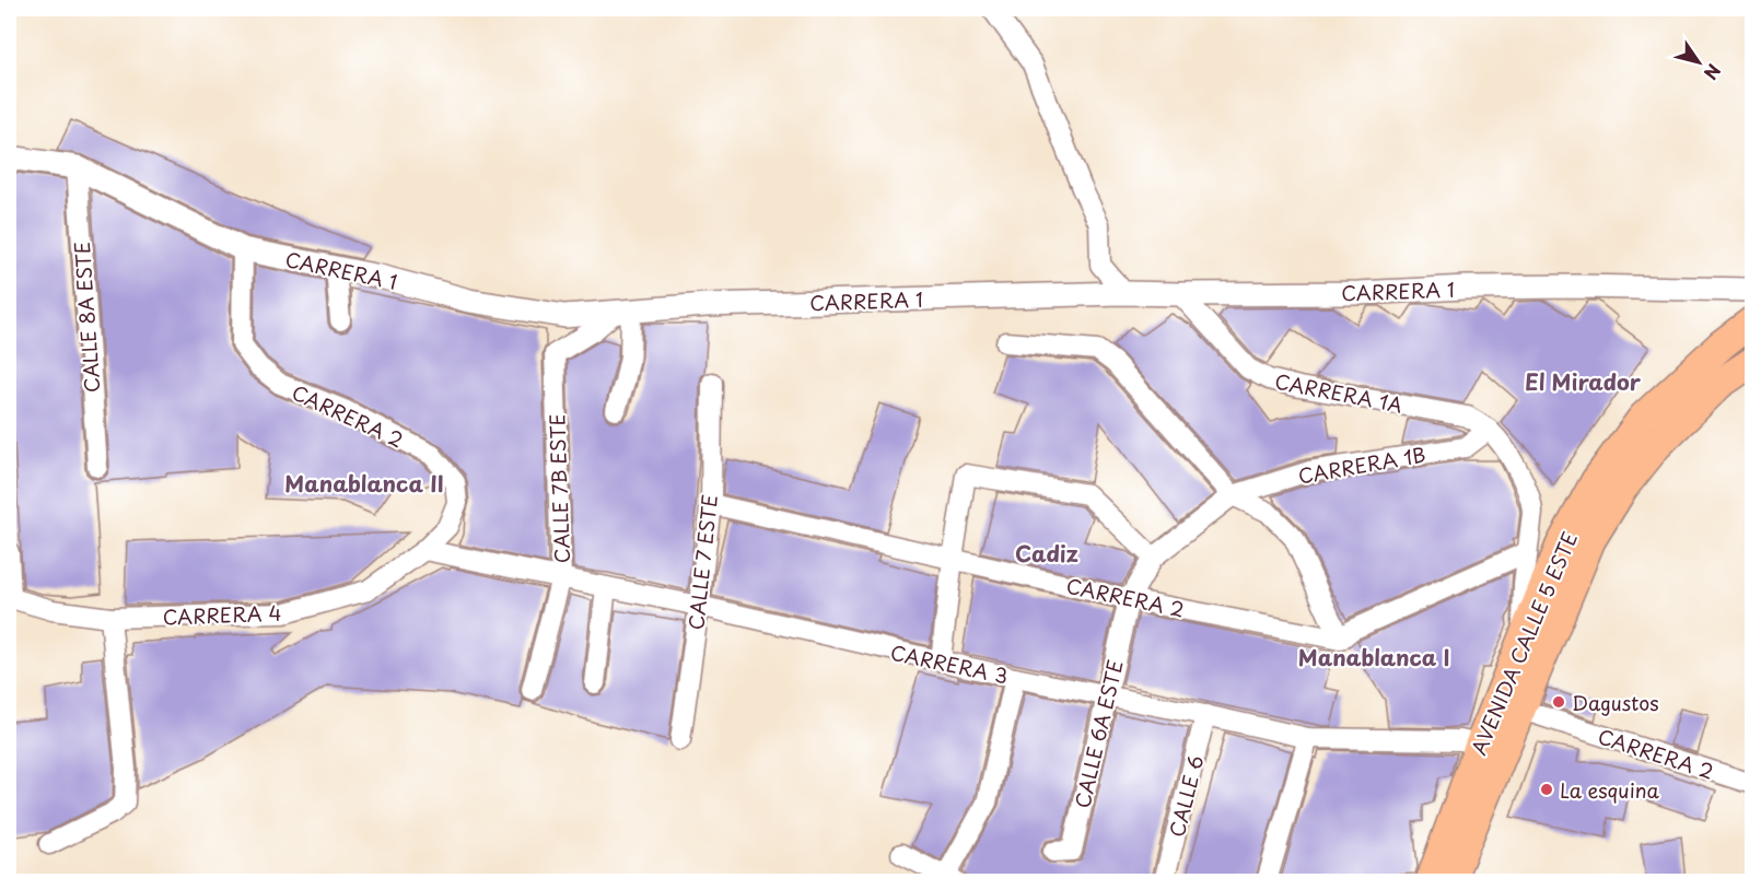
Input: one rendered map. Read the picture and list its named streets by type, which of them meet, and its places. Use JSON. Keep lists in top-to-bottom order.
{
  "streets": {
    "main road": ["AVENIDA CALLE 5 ESTE"],
    "street": [
      "CARRERA 1",
      "CALLE 8A ESTE",
      "CARRERA 1A",
      "CARRERA 2",
      "CARRERA 1B",
      "CALLE 7B ESTE",
      "CALLE 7 ESTE",
      "CARRERA 4",
      "CARRERA 3",
      "CALLE 6A ESTE",
      "CALLE 6"
    ]
  },
  "crossings": [
    ["CARRERA 1", "CALLE 8A ESTE"],
    ["CARRERA 1", "CARRERA 1A"],
    ["CARRERA 1", "CARRERA 2"],
    ["CARRERA 1", "CALLE 7B ESTE"],
    ["CARRERA 1A", "CARRERA 1B"],
    ["CARRERA 2", "CARRERA 1B"],
    ["CARRERA 2", "CALLE 7 ESTE"],
    ["CARRERA 2", "CARRERA 4"],
    ["CARRERA 2", "AVENIDA CALLE 5 ESTE"],
    ["CARRERA 2", "CALLE 6A ESTE"],
    ["CARRERA 1B", "CALLE 6A ESTE"],
    ["CALLE 7B ESTE", "CARRERA 3"],
    ["CALLE 7 ESTE", "CARRERA 3"],
    ["CARRERA 4", "CARRERA 3"],
    ["AVENIDA CALLE 5 ESTE", "CARRERA 3"],
    ["CARRERA 3", "CALLE 6A ESTE"],
    ["CARRERA 3", "CALLE 6"]
  ],
  "districts": [
    "El Mirador",
    "Manablanca II",
    "Cadiz",
    "Manablanca I"
  ],
  "places": ["Dagustos", "La esquina"],
  "north": "bottom right"
}
